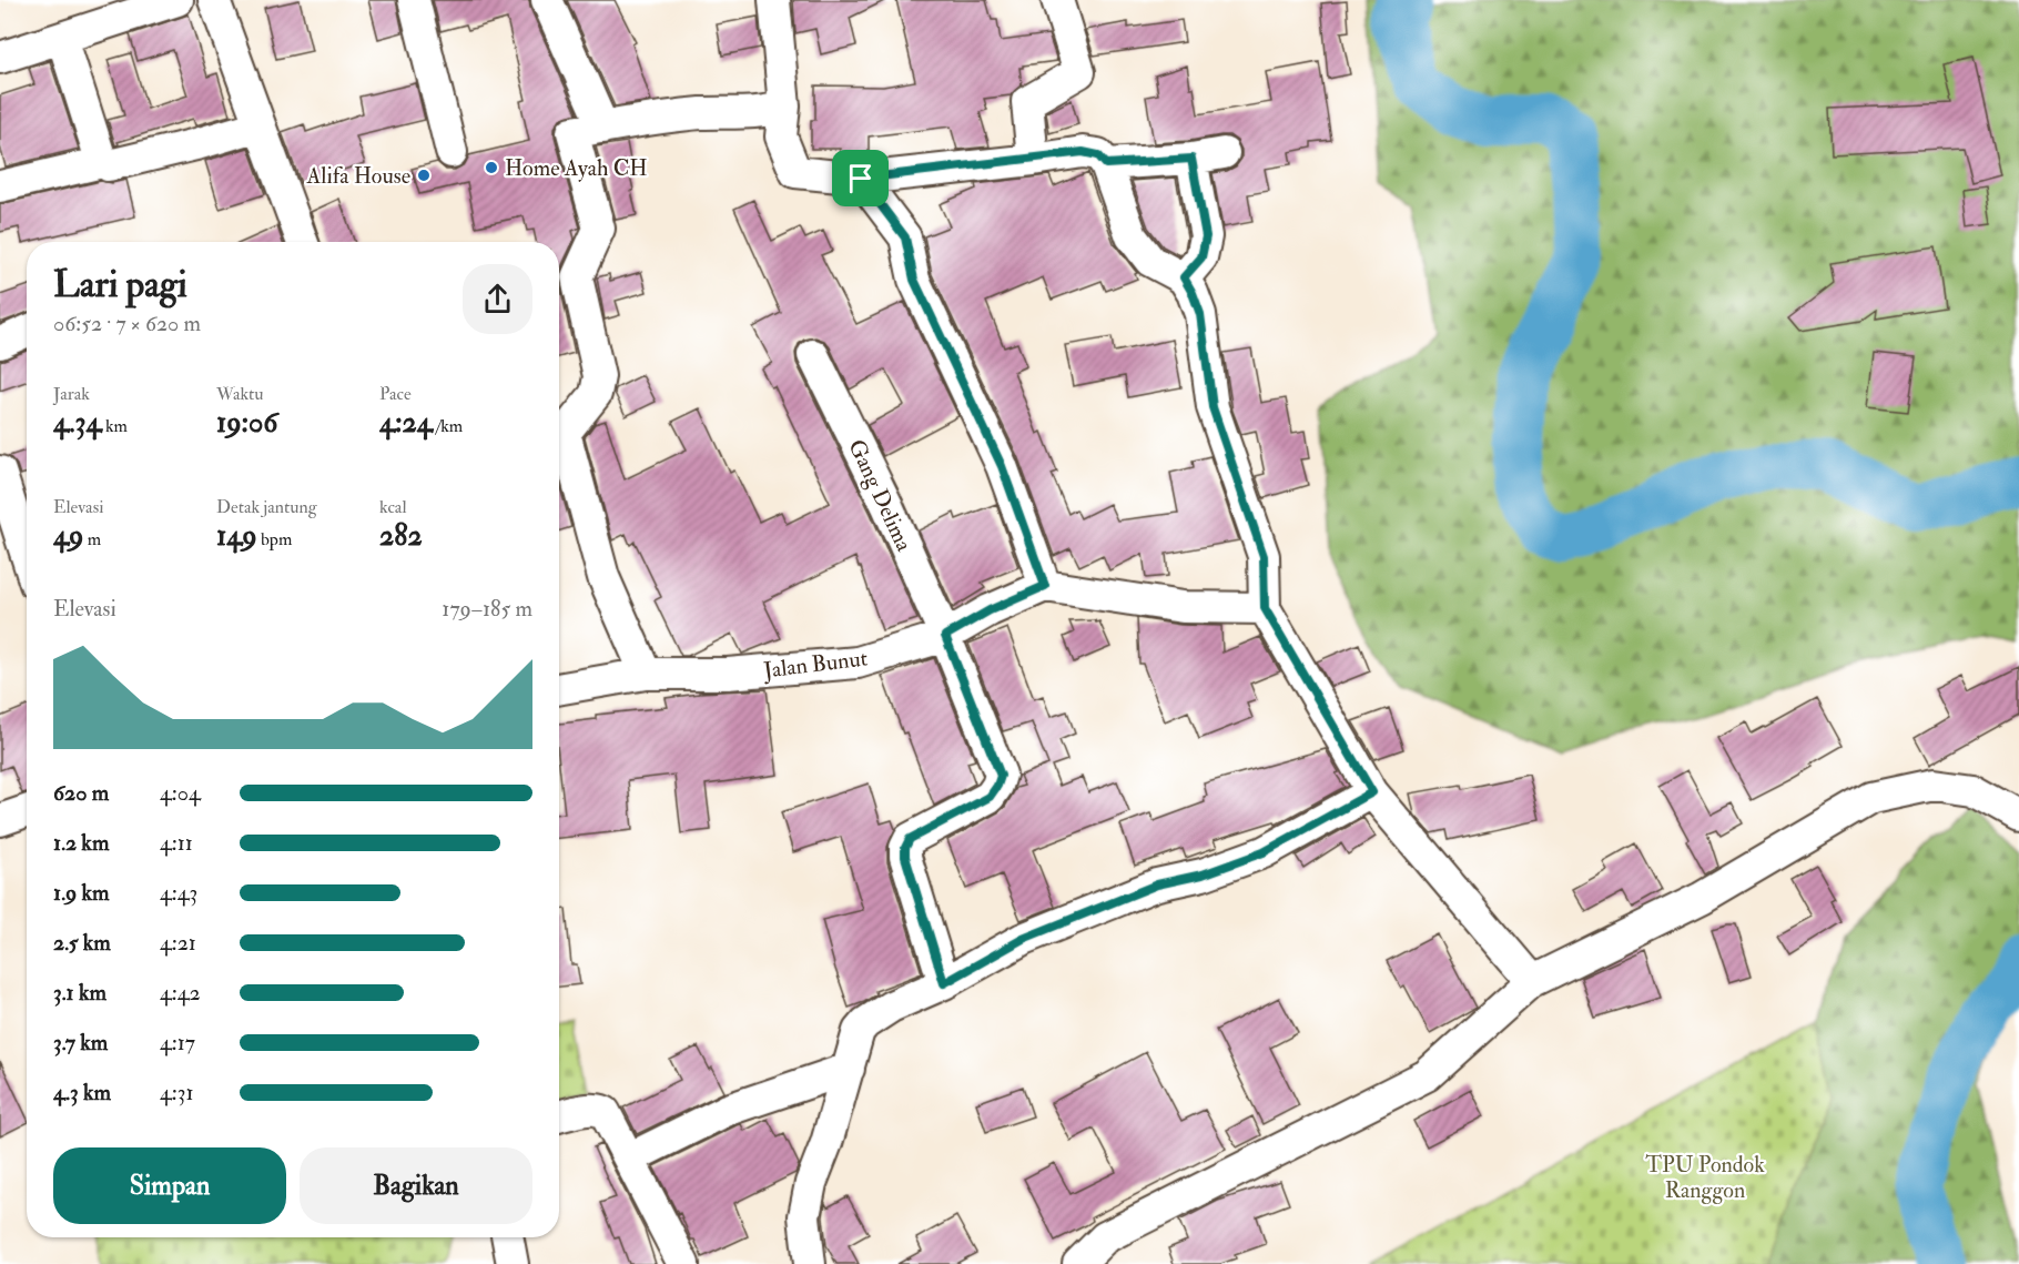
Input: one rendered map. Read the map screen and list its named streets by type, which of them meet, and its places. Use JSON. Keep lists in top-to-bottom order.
{
  "streets": {
    "street": ["Gang Delima", "Jalan Bunut"]
  },
  "crossings": [
    ["Gang Delima", "Jalan Bunut"]
  ],
  "parks": ["TPU Pondok Ranggon"],
  "places": ["Home Ayah CH", "Alifa House"],
  "page": {
    "heading": ["Lari pagi", "06:52 · 7 × 620 m"],
    "stats": [
      ["Jarak", "4.34 km"],
      ["Waktu", "19:06"],
      ["Pace", "4:24 /km"],
      ["Elevasi", "49 m"],
      ["Detak jantung", "149 bpm"],
      ["kcal", "282"]
    ],
    "chart": ["Elevasi", "179–185 m"],
    "list": [
      {
        "name": "620 m",
        "note": "4:04"
      },
      {
        "name": "1.2 km",
        "note": "4:11"
      },
      {
        "name": "1.9 km",
        "note": "4:43"
      },
      {
        "name": "2.5 km",
        "note": "4:21"
      },
      {
        "name": "3.1 km",
        "note": "4:42"
      },
      {
        "name": "3.7 km",
        "note": "4:17"
      },
      {
        "name": "4.3 km",
        "note": "4:31"
      }
    ],
    "buttons": ["Simpan", "Bagikan"]
  }
}
